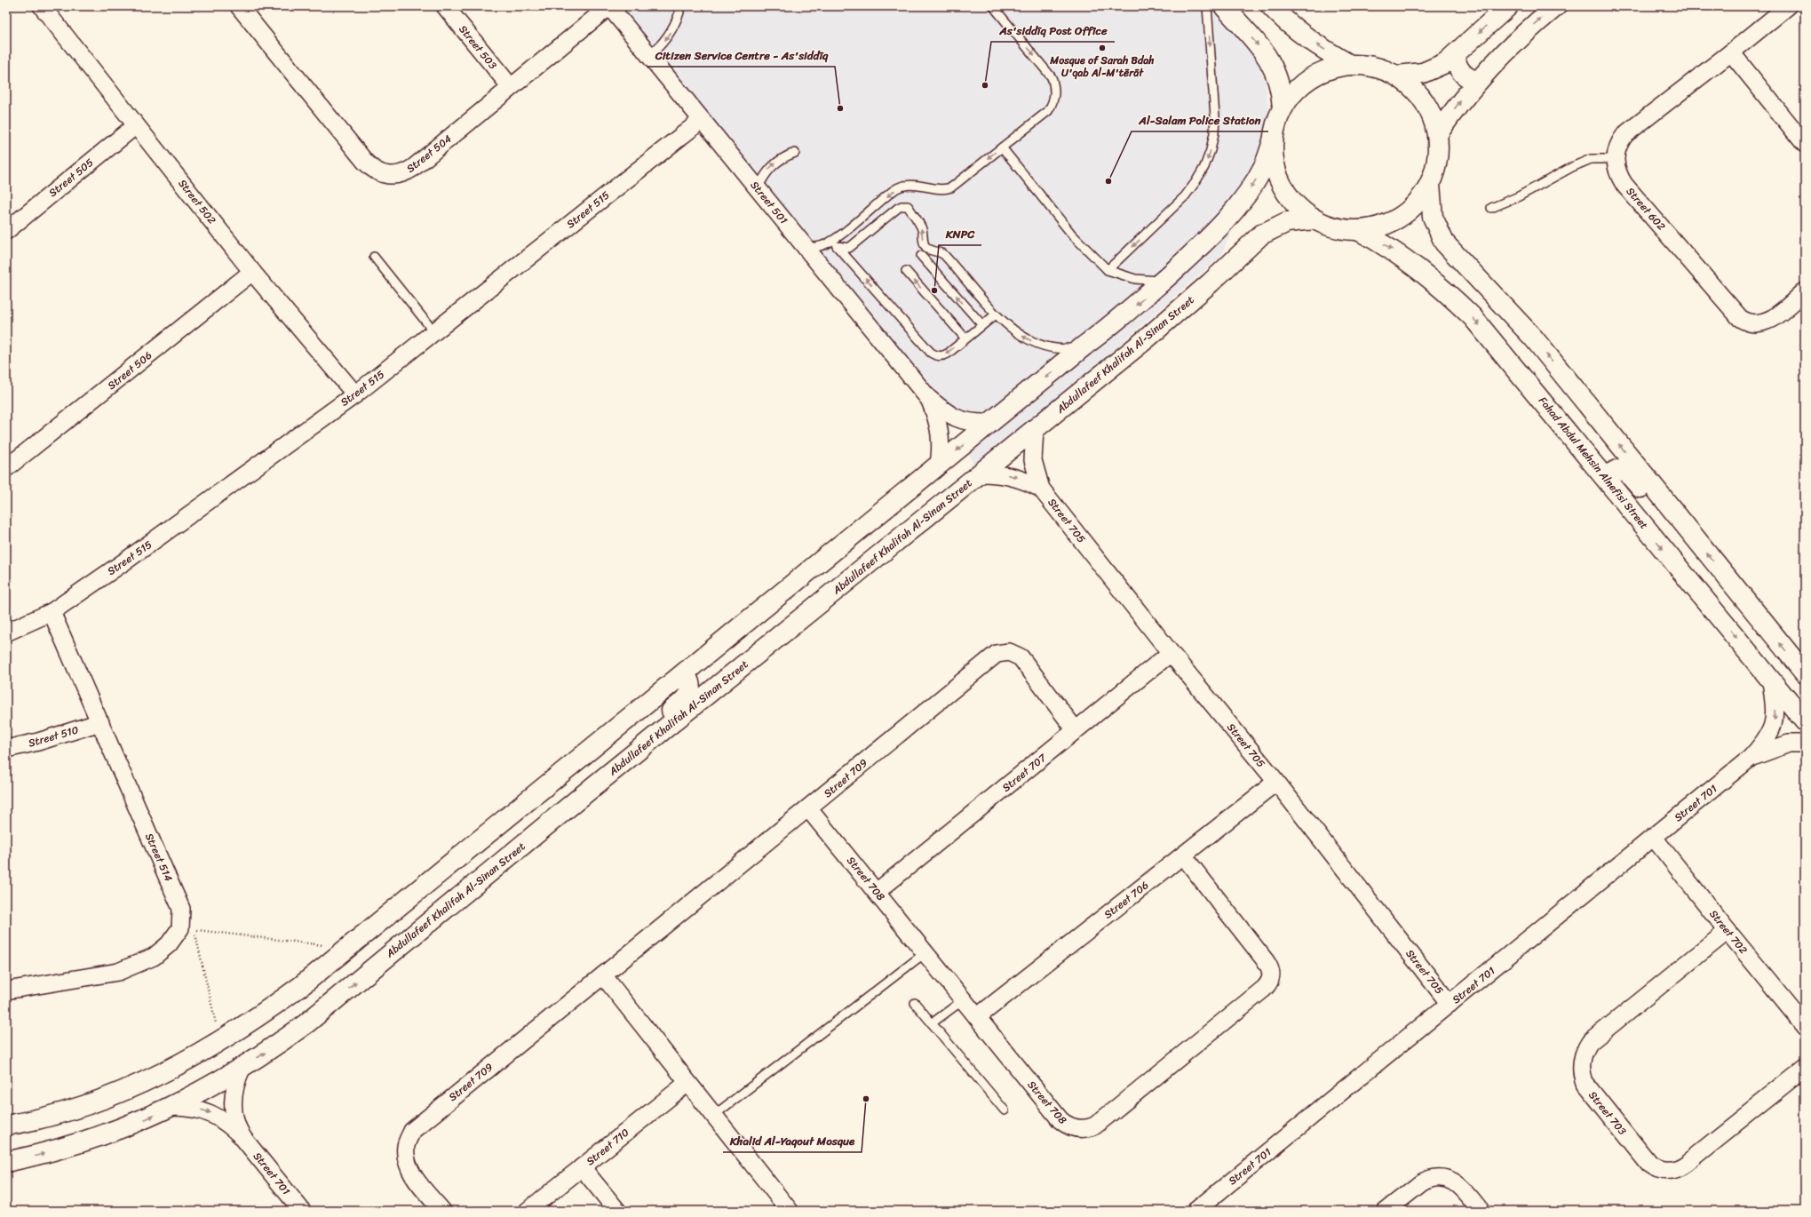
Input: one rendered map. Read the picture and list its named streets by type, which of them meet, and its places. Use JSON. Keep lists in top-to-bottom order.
{
  "streets": {
    "street": [
      "Street 503",
      "Street 504",
      "Street 505",
      "Street 502",
      "Street 501",
      "Street 602",
      "Street 515",
      "Abdullafeef Khalifah Al-Sinan Street",
      "Street 506",
      "Fahad Abdul Mehsin Alnefisi Street",
      "Street 705",
      "Street 510",
      "Street 707",
      "Street 709",
      "Street 701",
      "Street 514",
      "Street 708",
      "Street 706",
      "Street 702",
      "Street 703",
      "Street 710"
    ]
  },
  "crossings": [
    ["Street 503", "Street 504"],
    ["Street 504", "Street 501"],
    ["Street 505", "Street 502"],
    ["Street 502", "Street 515"],
    ["Street 502", "Street 506"],
    ["Street 501", "Street 515"],
    ["Street 515", "Street 514"],
    ["Abdullafeef Khalifah Al-Sinan Street", "Street 705"],
    ["Abdullafeef Khalifah Al-Sinan Street", "Street 701"],
    ["Fahad Abdul Mehsin Alnefisi Street", "Street 701"],
    ["Street 705", "Street 707"],
    ["Street 705", "Street 701"],
    ["Street 705", "Street 706"],
    ["Street 510", "Street 514"],
    ["Street 707", "Street 709"],
    ["Street 707", "Street 708"],
    ["Street 709", "Street 708"],
    ["Street 701", "Street 702"],
    ["Street 708", "Street 706"],
    ["Street 702", "Street 703"]
  ],
  "places": [
    "Mosque of Sarah Bdah U'qab Al-M'tērāt",
    "As'siddīq Post Office",
    "Citizen Service Centre - As'siddīq",
    "Al-Salam Police Station",
    "KNPC",
    "Khalid Al-Yaqout Mosque"
  ]
}
